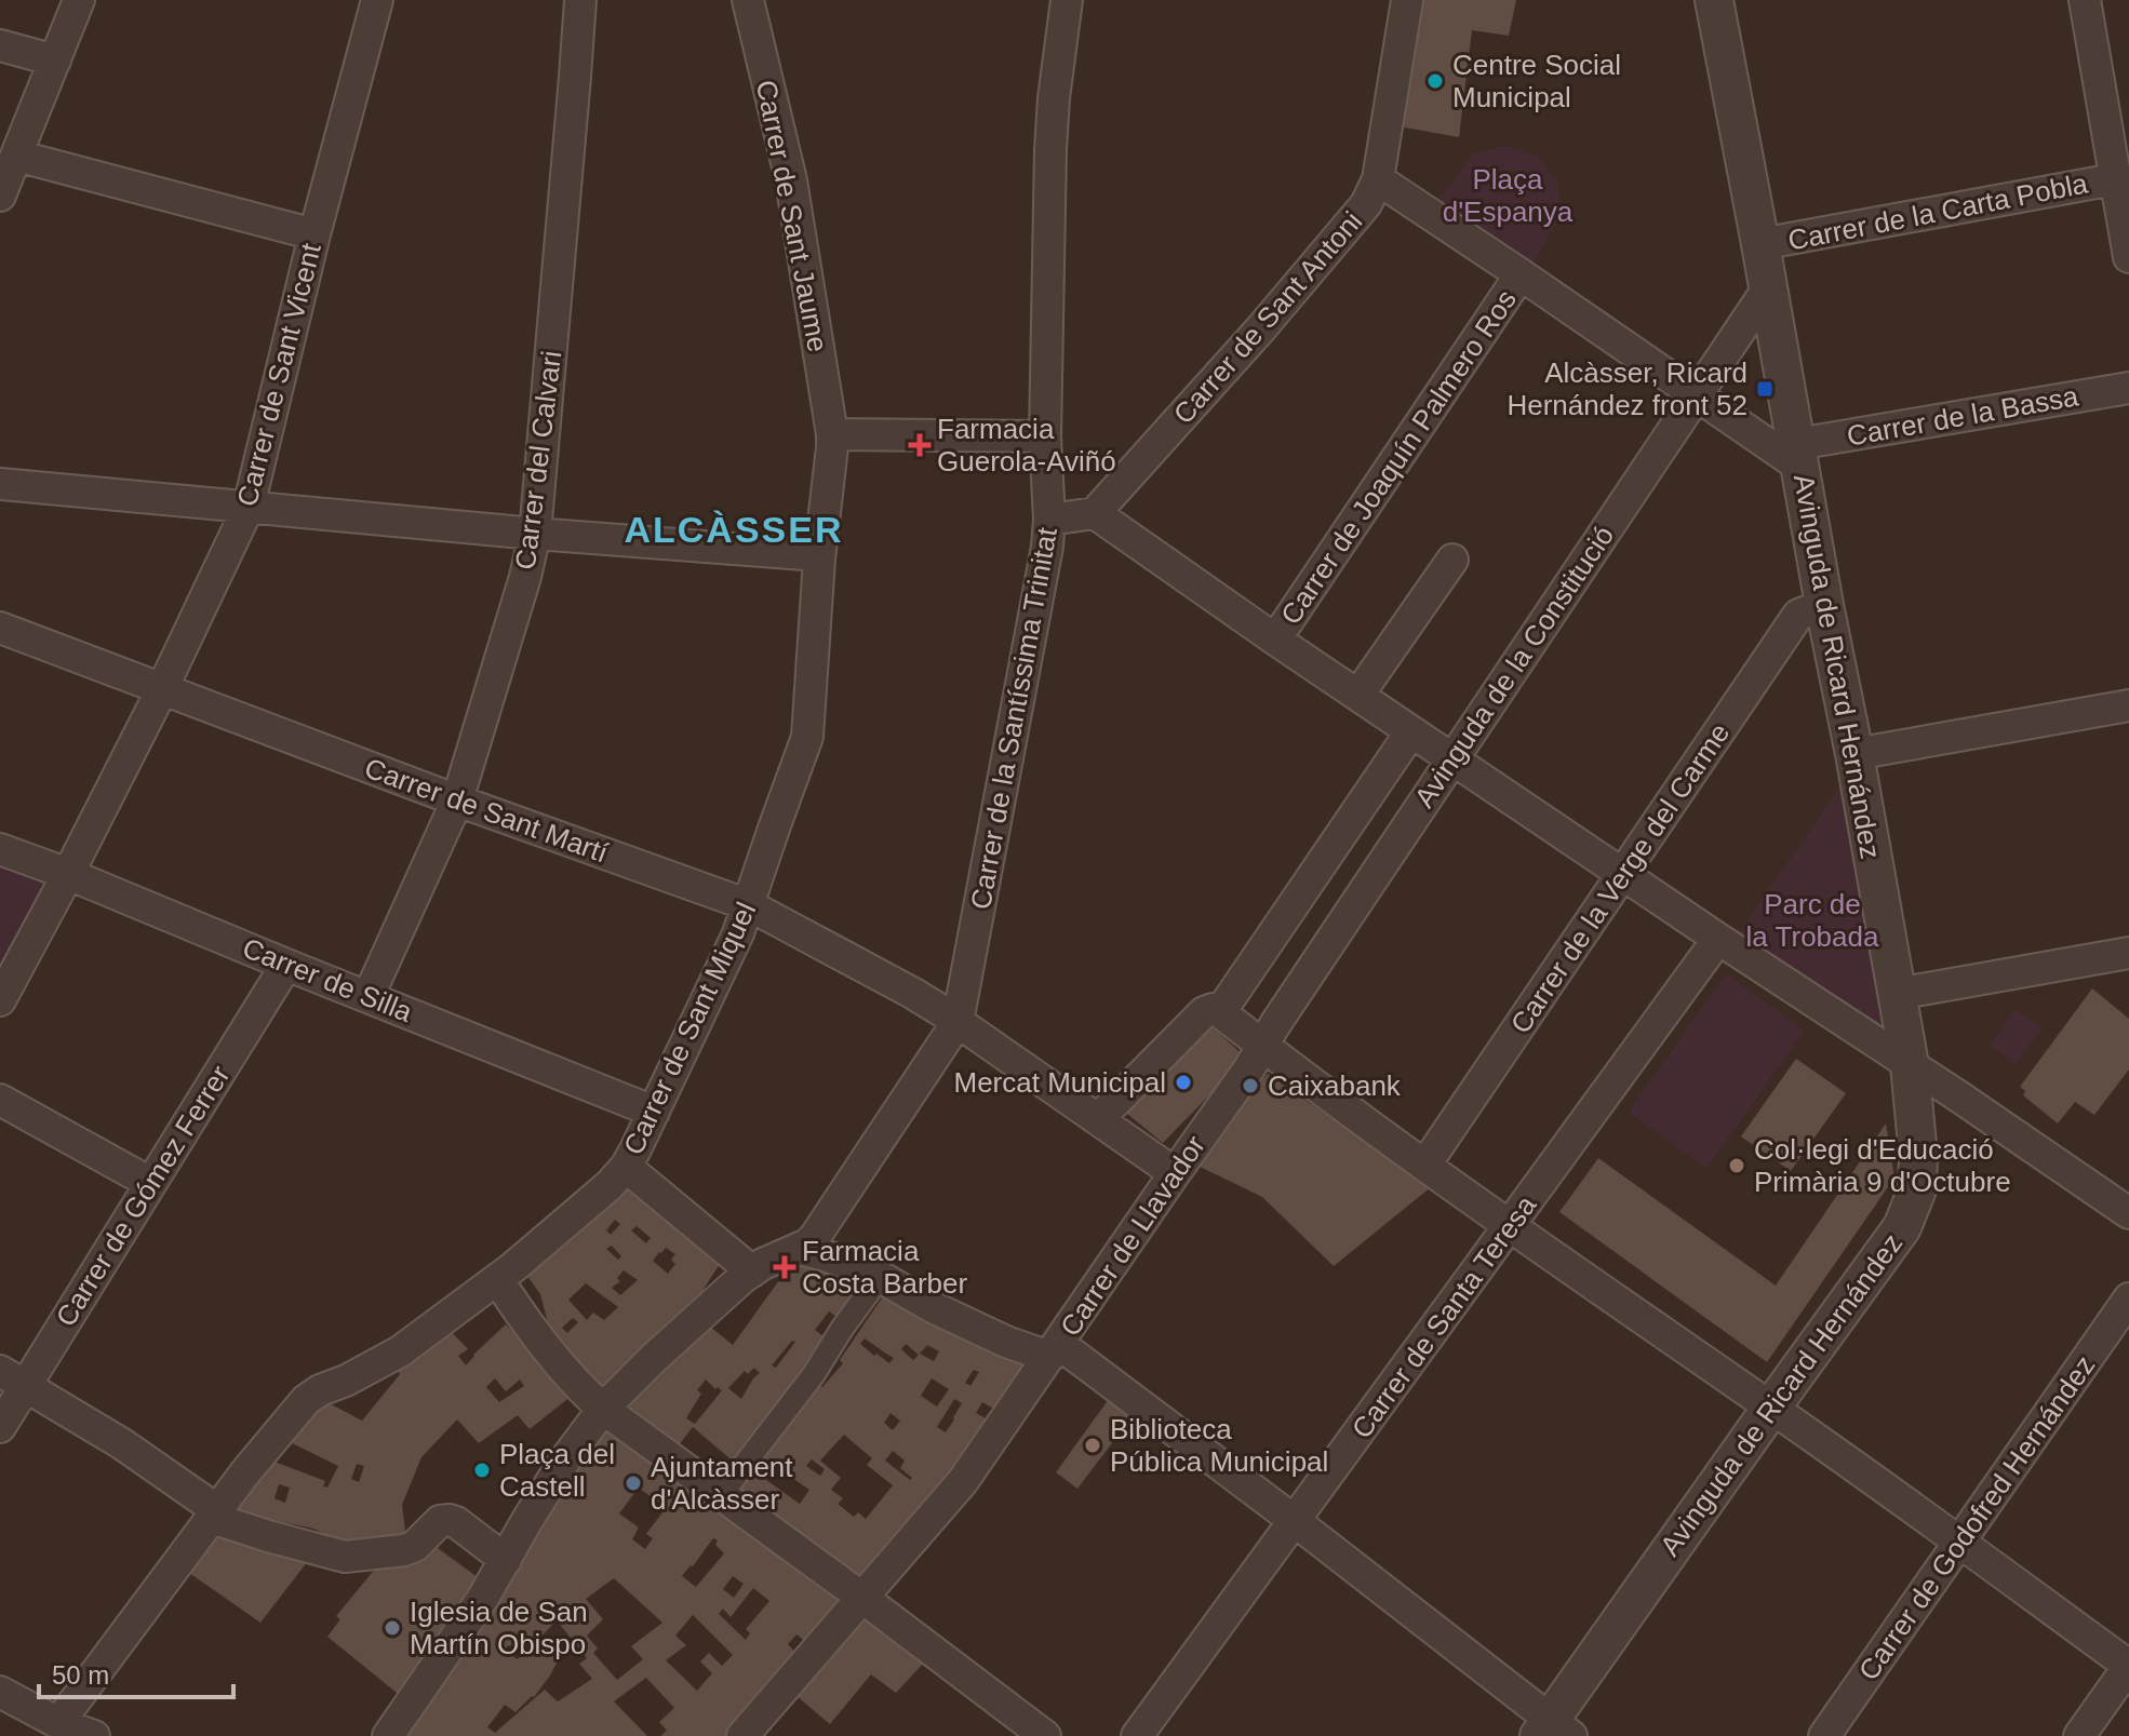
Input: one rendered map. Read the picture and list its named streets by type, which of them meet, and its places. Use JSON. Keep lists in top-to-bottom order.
{
  "streets": {
    "street": [
      "Carrer de la Carta Pobla",
      "Carrer de Sant Jaume",
      "Carrer de Sant Antoni",
      "Carrer de Sant Vicent",
      "Carrer de la Bassa",
      "Carrer de Joaquín Palmero Ros",
      "Carrer del Calvari",
      "Avinguda de la Constitució",
      "Avinguda de Ricard Hernández",
      "Carrer de la Santíssima Trinitat",
      "Carrer de Sant Martí",
      "Carrer de la Verge del Carme",
      "Carrer de Silla",
      "Carrer de Sant Miquel",
      "Carrer de Gómez Ferrer",
      "Carrer de Llavador",
      "Carrer de Santa Teresa",
      "Carrer de Godofred Hernández"
    ]
  },
  "crossings": [
    ["Carrer de la Carta Pobla", "Avinguda de Ricard Hernández"],
    ["Carrer de Sant Jaume", "Carrer de Sant Miquel"],
    ["Carrer de Sant Vicent", "Carrer de Sant Martí"],
    ["Carrer de Sant Vicent", "Carrer de Silla"],
    ["Carrer de la Bassa", "Avinguda de Ricard Hernández"],
    ["Carrer del Calvari", "Carrer de Sant Martí"],
    ["Carrer del Calvari", "Carrer de Silla"],
    ["Avinguda de la Constitució", "Avinguda de Ricard Hernández"],
    ["Avinguda de la Constitució", "Carrer de Llavador"],
    ["Avinguda de Ricard Hernández", "Carrer de la Verge del Carme"],
    ["Carrer de la Santíssima Trinitat", "Carrer de Sant Martí"],
    ["Carrer de Sant Martí", "Carrer de Sant Miquel"],
    ["Carrer de Sant Martí", "Carrer de Llavador"],
    ["Carrer de Silla", "Carrer de Sant Miquel"],
    ["Carrer de Silla", "Carrer de Gómez Ferrer"]
  ],
  "districts": ["ALCÀSSER"],
  "parks": ["Plaça d'Espanya", "Parc de la Trobada"],
  "places": {
    "other": [
      "Centre Social Municipal",
      "Mercat Municipal",
      "Caixabank",
      "Col·legi d'Educació Primària 9 d'Octubre",
      "Biblioteca Pública Municipal",
      "Plaça del Castell",
      "Ajuntament d'Alcàsser",
      "Iglesia de San Martín Obispo"
    ],
    "transit": ["Alcàsser, Ricard Hernández front 52"],
    "health": ["Farmacia Guerola-Aviñó", "Farmacia Costa Barber"]
  },
  "scale_bar": "50 m"
}
